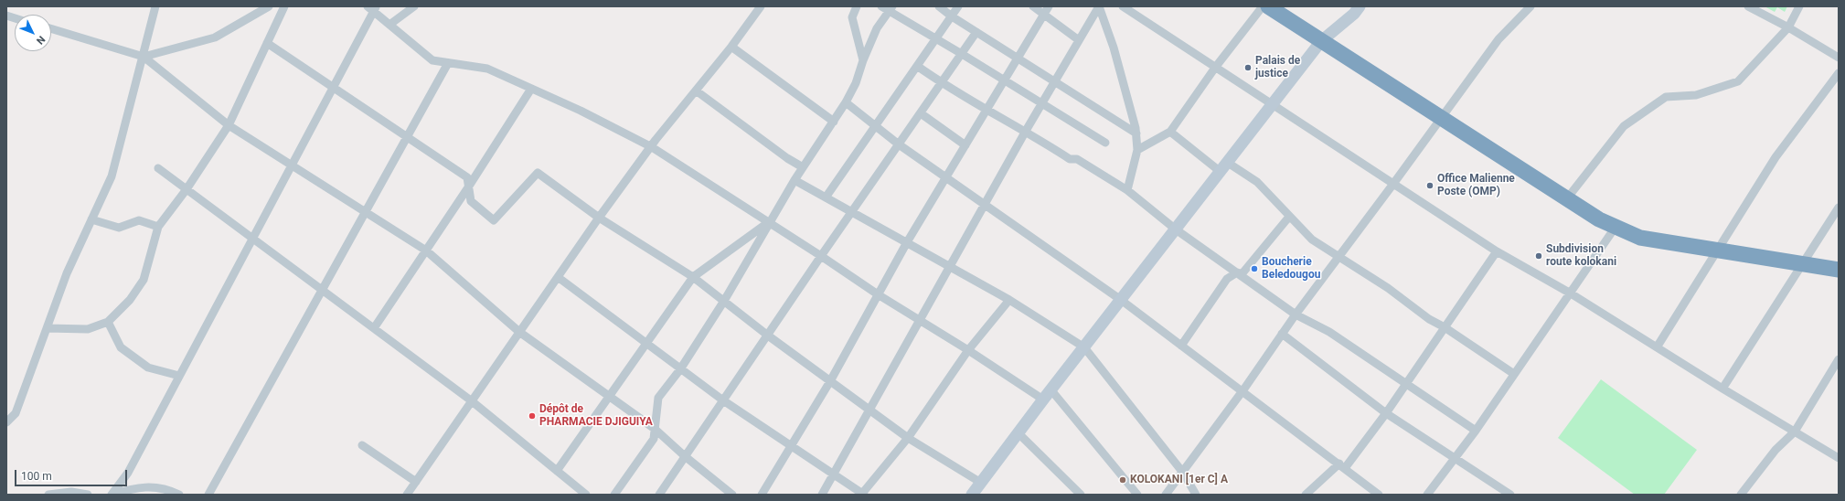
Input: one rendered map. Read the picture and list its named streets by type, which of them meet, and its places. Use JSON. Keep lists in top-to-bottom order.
{
  "places": [
    "Palais de justice",
    "Office Malienne Poste (OMP)",
    "Subdivision route kolokani",
    "Boucherie Beledougou",
    "Dépôt de PHARMACIE DJIGUIYA",
    "KOLOKANI [1er C] A"
  ],
  "scale_bar": "100 m",
  "north": "bottom right"
}
